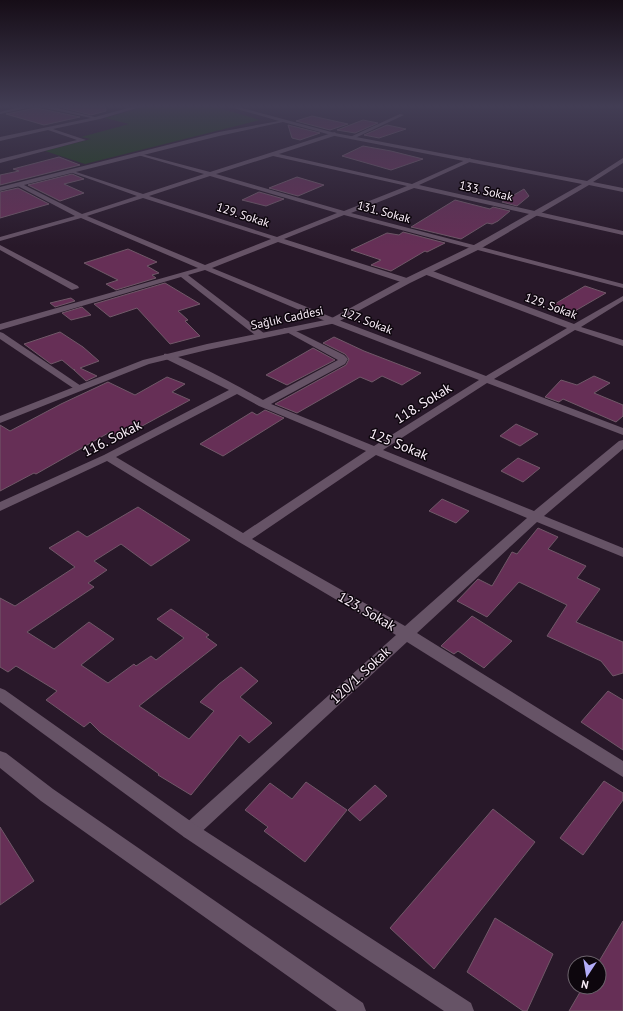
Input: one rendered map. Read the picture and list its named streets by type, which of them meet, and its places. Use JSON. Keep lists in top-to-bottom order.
{
  "streets": {
    "street": [
      "133. Sokak",
      "131. Sokak",
      "129. Sokak",
      "Sağlık Caddesi",
      "127. Sokak",
      "118. Sokak",
      "116. Sokak",
      "125 Sokak",
      "123. Sokak",
      "120/1. Sokak"
    ]
  },
  "crossings": [
    ["133. Sokak", "Sağlık Caddesi"],
    ["131. Sokak", "Sağlık Caddesi"],
    ["129. Sokak", "Sağlık Caddesi"],
    ["129. Sokak", "118. Sokak"],
    ["Sağlık Caddesi", "127. Sokak"],
    ["Sağlık Caddesi", "125 Sokak"],
    ["127. Sokak", "118. Sokak"],
    ["118. Sokak", "125 Sokak"],
    ["118. Sokak", "123. Sokak"],
    ["116. Sokak", "125 Sokak"],
    ["116. Sokak", "123. Sokak"],
    ["125 Sokak", "120/1. Sokak"],
    ["123. Sokak", "120/1. Sokak"]
  ],
  "north": "bottom"
}
